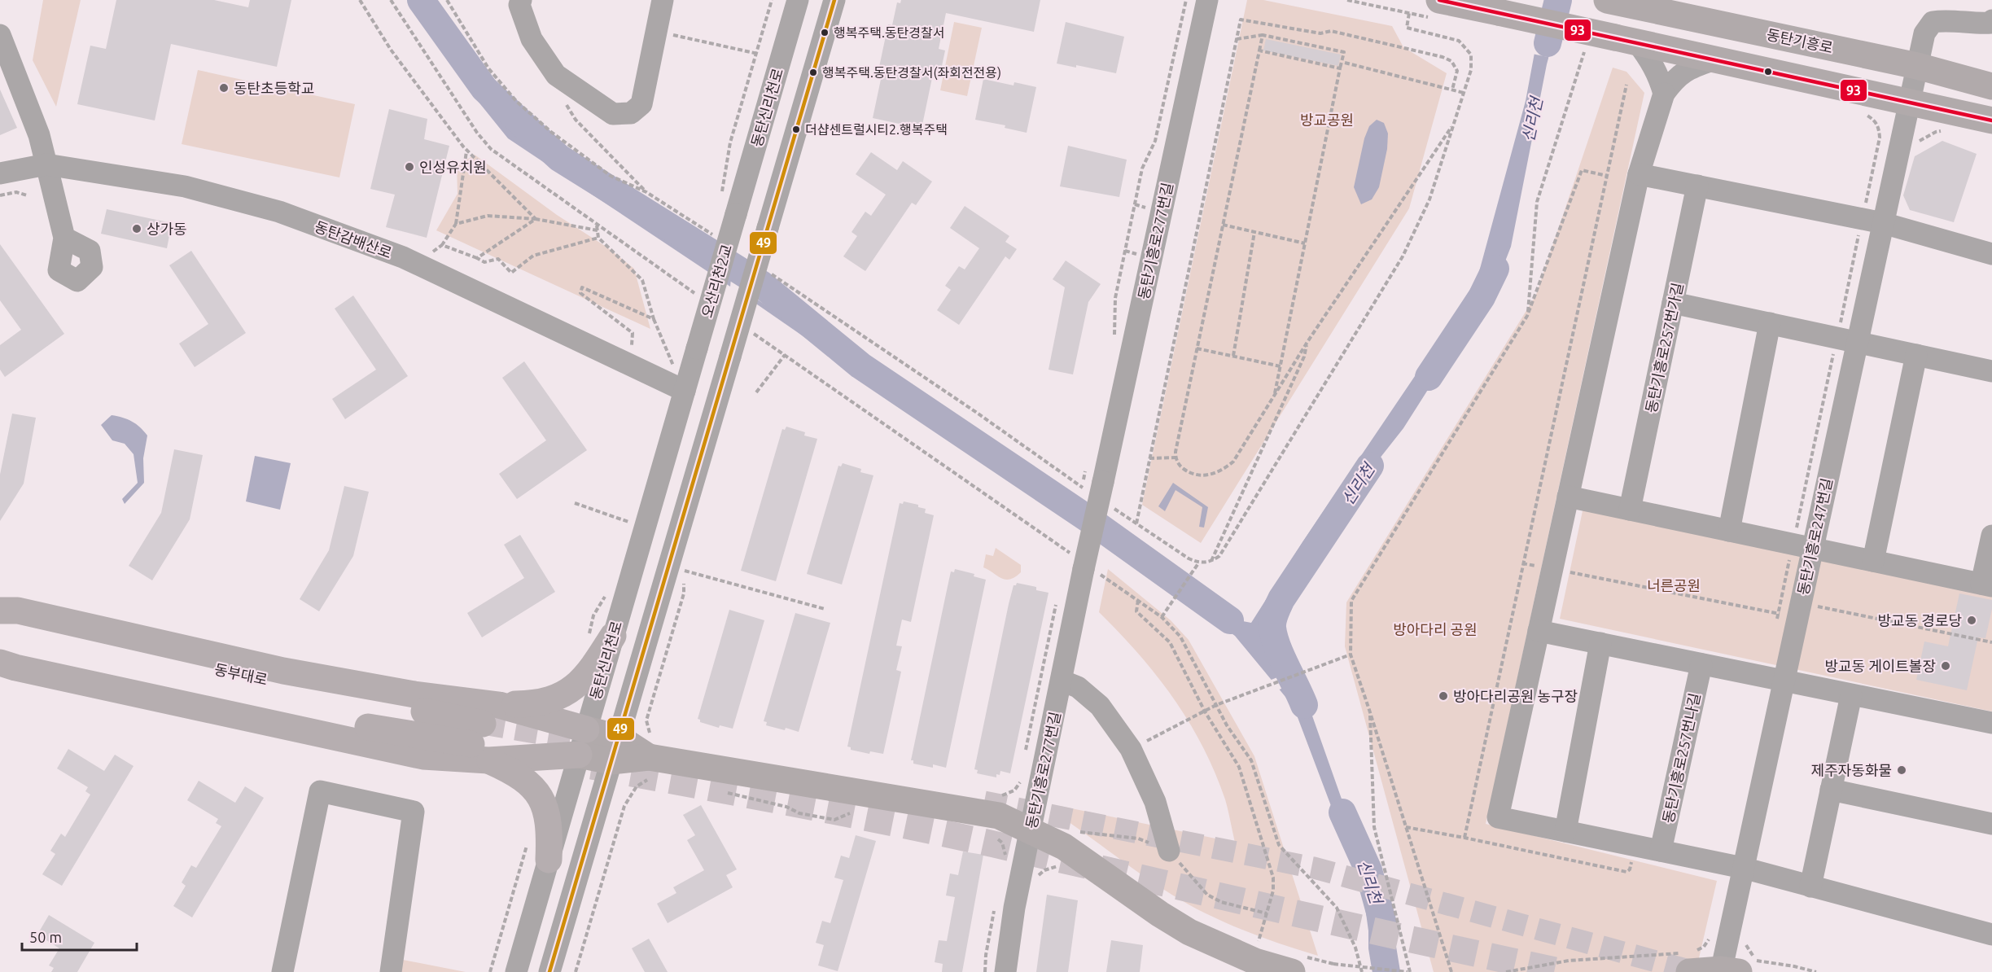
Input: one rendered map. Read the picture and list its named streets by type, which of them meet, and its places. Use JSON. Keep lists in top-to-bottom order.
{
  "streets": {
    "highway": ["동부대로"],
    "main road": ["동탄기흥로"],
    "street": [
      "동탄신리천로",
      "동탄감배산로",
      "동탄기흥로277번길",
      "오산리천2교",
      "동탄기흥로257번가길",
      "동탄기흥로247번길",
      "동탄기흥로257번나길"
    ]
  },
  "crossings": [
    ["동탄기흥로", "동탄기흥로247번길"],
    ["동탄신리천로", "동탄감배산로"],
    ["동탄신리천로", "오산리천2교"]
  ],
  "water": ["신리천"],
  "parks": ["방교공원", "너른공원", "방아다리 공원"],
  "places": [
    "행복주택.동탄경찰서",
    "행복주택.동탄경찰서(좌회전전용)",
    "동탄초등학교",
    "더샵센트럴시티2.행복주택",
    "인성유치원",
    "상가동",
    "방교동 경로당",
    "방교동 게이트볼장",
    "방아다리공원 농구장",
    "제주자동화물"
  ],
  "lines": ["transit line 49", "transit line 93"],
  "scale_bar": "50 m"
}
